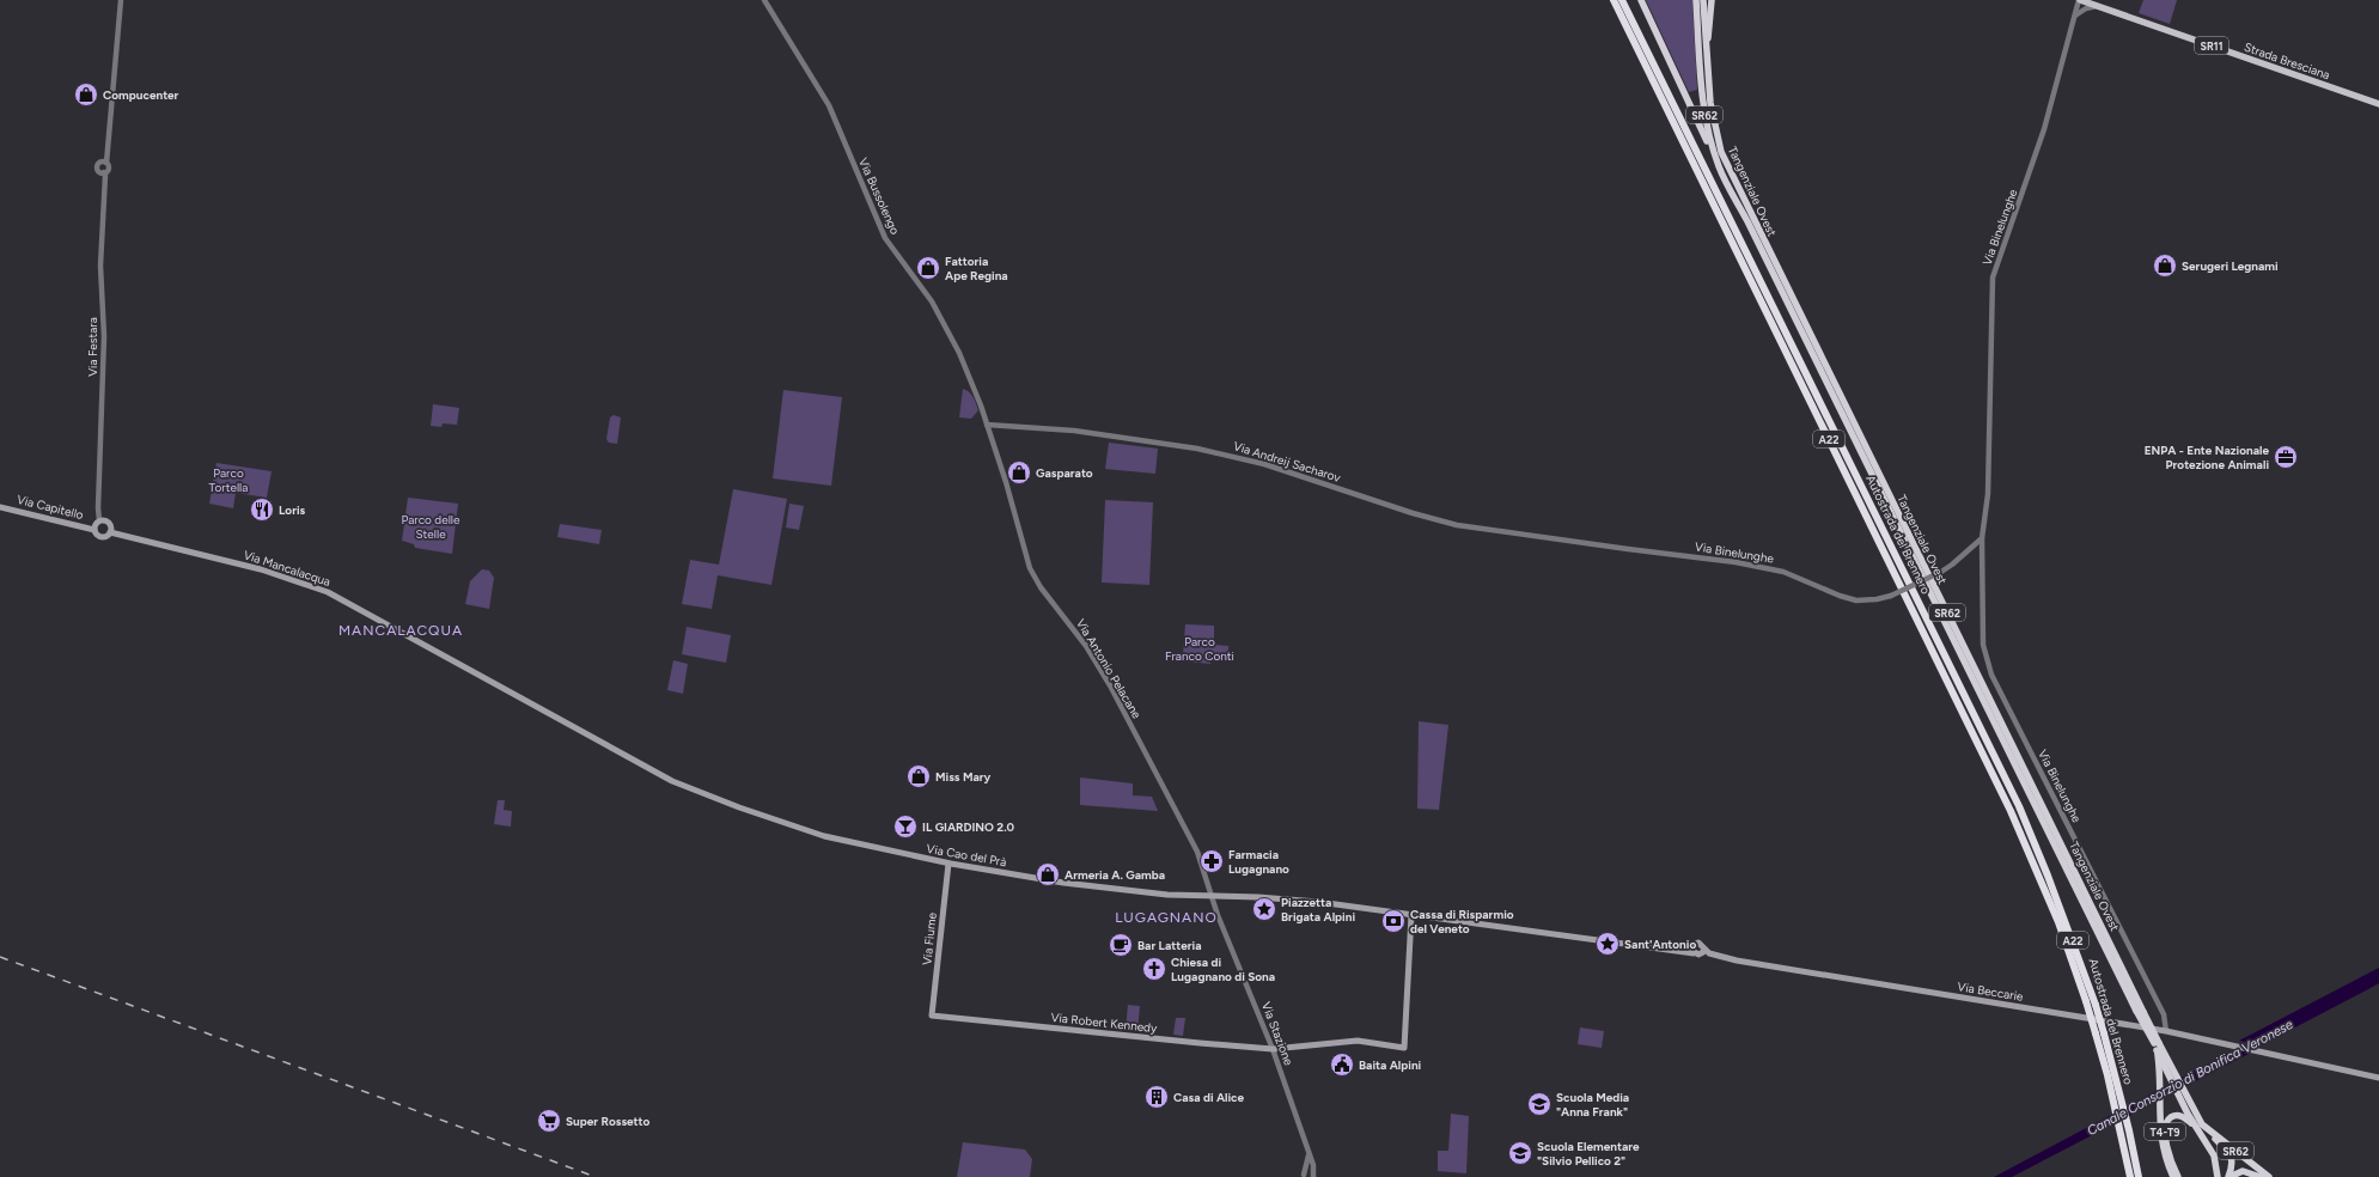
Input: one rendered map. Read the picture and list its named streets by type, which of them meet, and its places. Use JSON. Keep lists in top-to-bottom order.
{
  "streets": {
    "highway": [
      "SR62",
      "Tangenziale Ovest",
      "A22",
      "Autostrada del Brennero",
      "T4-T9"
    ],
    "main road": [
      "SR11",
      "Strada Bresciana",
      "Via Capitello",
      "Via Mancalacqua",
      "Via Cao del Prà",
      "Via Fiume",
      "Via Beccarie",
      "Via Robert Kennedy"
    ],
    "street": [
      "Via Bussolengo",
      "Via Binelunghe",
      "Via Festara",
      "Via Andreij Sacharov",
      "Via Antonio Pelacane",
      "Via Stazione"
    ]
  },
  "crossings": [
    ["Strada Bresciana", "Via Binelunghe"],
    ["Tangenziale Ovest", "T4-T9"],
    ["Via Bussolengo", "Via Andreij Sacharov"],
    ["Via Bussolengo", "Via Antonio Pelacane"],
    ["Via Binelunghe", "Via Andreij Sacharov"],
    ["Via Binelunghe", "Via Beccarie"],
    ["Via Festara", "Via Capitello"],
    ["Via Festara", "Via Mancalacqua"],
    ["Via Andreij Sacharov", "Via Antonio Pelacane"],
    ["Via Capitello", "Via Mancalacqua"],
    ["Via Mancalacqua", "Via Cao del Prà"],
    ["Via Antonio Pelacane", "Via Cao del Prà"],
    ["Via Antonio Pelacane", "Via Stazione"],
    ["Via Cao del Prà", "Via Fiume"],
    ["Via Cao del Prà", "Via Robert Kennedy"],
    ["Via Cao del Prà", "Via Stazione"],
    ["Via Fiume", "Via Robert Kennedy"],
    ["Via Robert Kennedy", "Via Stazione"]
  ],
  "districts": ["MANCALACQUA", "LUGAGNANO"],
  "water": ["Canale Consorzio di Bonifica Veronese"],
  "parks": ["Parco Tortella", "Parco delle Stelle", "Parco Franco Conti"],
  "places": {
    "shop": [
      "Compucenter",
      "Serugeri Legnami",
      "Fattoria Ape Regina",
      "Gasparato",
      "Miss Mary",
      "Armeria A. Gamba"
    ],
    "office": ["ENPA - Ente Nazionale Protezione Animali"],
    "restaurant": ["Loris"],
    "bar": ["IL GIARDINO 2.0"],
    "pharmacy": ["Farmacia Lugagnano"],
    "place": ["Piazzetta Brigata Alpini", "Sant'Antonio"],
    "bank": ["Cassa di Risparmio del Veneto"],
    "cafe": ["Bar Latteria"],
    "church": ["Chiesa di Lugagnano di Sona"],
    "public building": ["Baita Alpini"],
    "building": ["Casa di Alice"],
    "school or university": ["Scuola Media \"Anna Frank\"", "Scuola Elementare \"Silvio Pellico 2\""],
    "supermarket": ["Super Rossetto"]
  }
}
